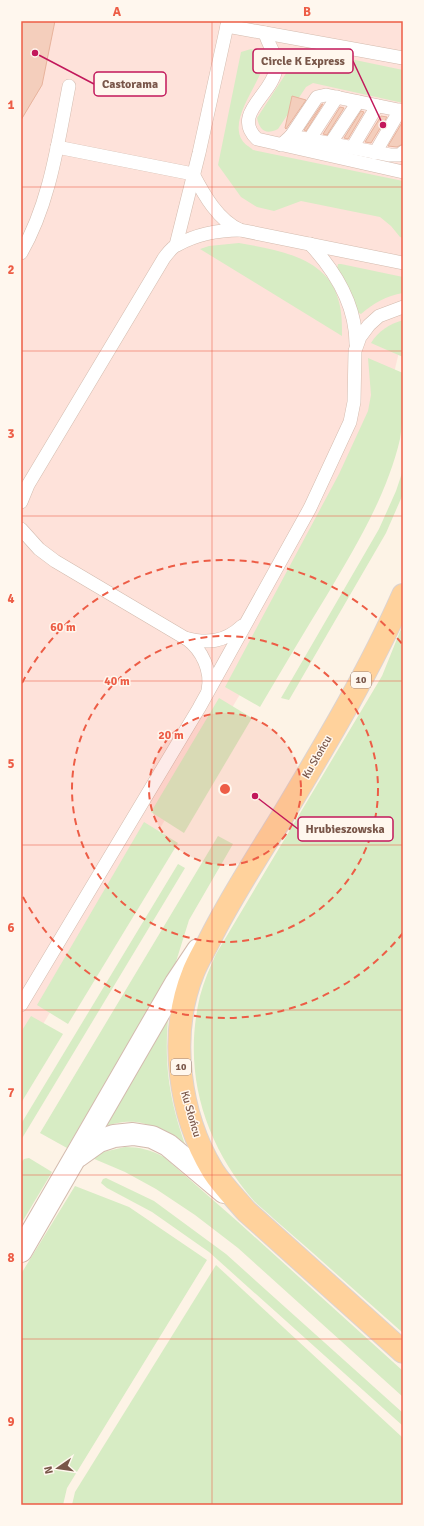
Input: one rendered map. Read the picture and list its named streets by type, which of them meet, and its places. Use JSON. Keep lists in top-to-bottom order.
{
  "streets": {
    "main road": ["10", "Ku Słońcu"]
  },
  "places": ["Castorama", "Circle K Express", "Hrubieszowska"],
  "north": "left",
  "grid": {
    "columns": ["A", "B"],
    "rows": [
      "1",
      "2",
      "3",
      "4",
      "5",
      "6",
      "7",
      "8",
      "9"
    ]
  },
  "rings": ["60 m", "40 m", "20 m"]
}
